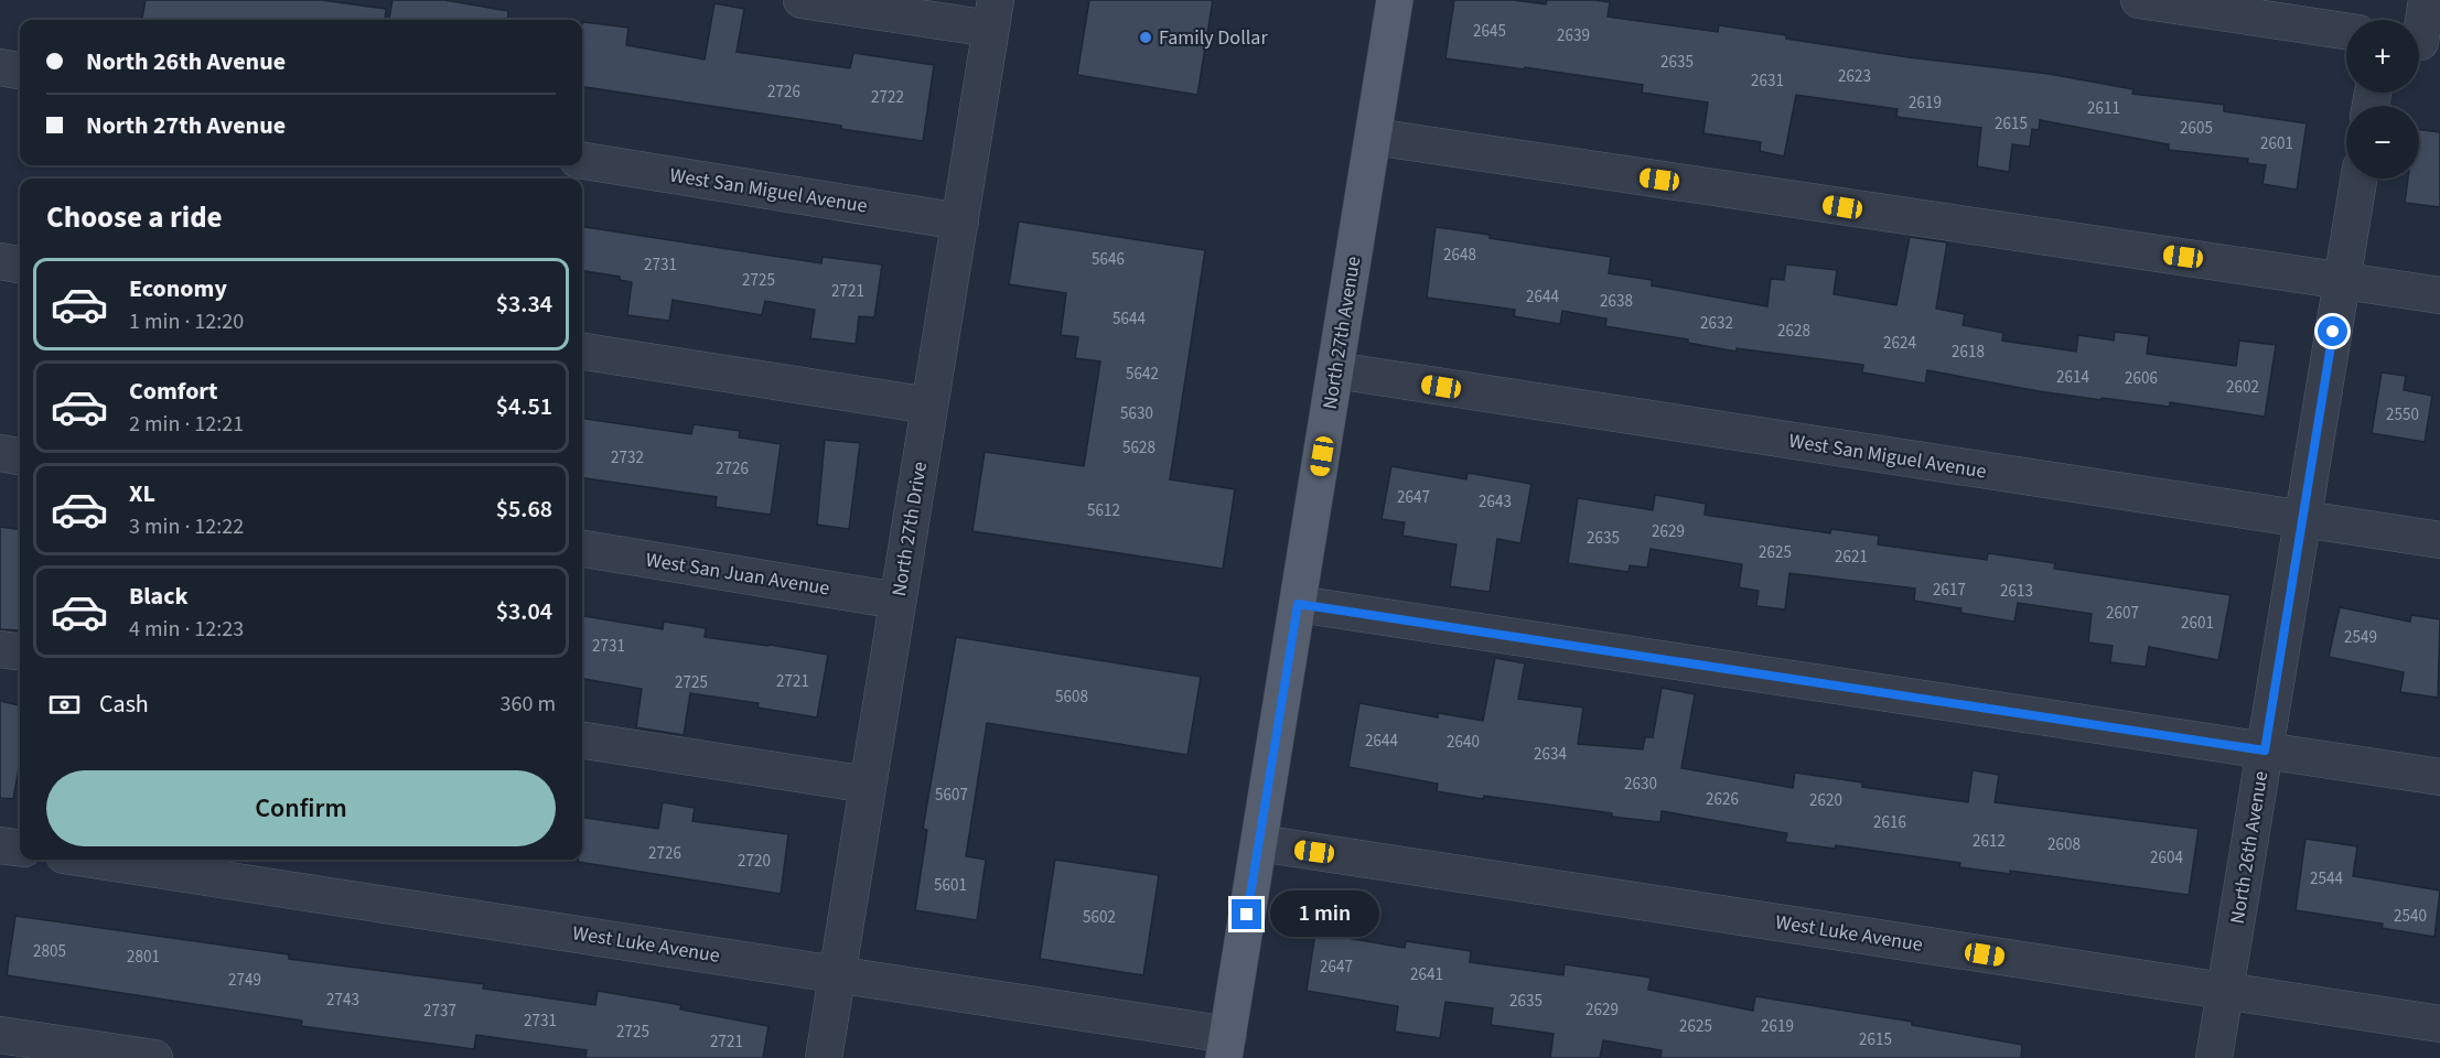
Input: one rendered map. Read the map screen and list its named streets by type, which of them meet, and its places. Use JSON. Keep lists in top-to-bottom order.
{
  "streets": {
    "main road": ["North 27th Avenue"],
    "street": [
      "West San Miguel Avenue",
      "North 27th Drive",
      "West San Juan Avenue",
      "North 26th Avenue",
      "West Luke Avenue"
    ]
  },
  "crossings": [
    ["West San Miguel Avenue", "North 27th Avenue"],
    ["West San Miguel Avenue", "North 27th Drive"],
    ["West San Miguel Avenue", "North 26th Avenue"],
    ["North 27th Avenue", "West Luke Avenue"],
    ["North 27th Drive", "West San Juan Avenue"],
    ["North 27th Drive", "West Luke Avenue"],
    ["North 26th Avenue", "West Luke Avenue"]
  ],
  "places": ["Family Dollar"],
  "house_numbers": [
    "2645",
    "2639",
    "2635",
    "2623",
    "2631",
    "2726",
    "2722",
    "2619",
    "2611",
    "2615",
    "2605",
    "2601",
    "2648",
    "5646",
    "2731",
    "2725",
    "2721",
    "2644",
    "2638",
    "5644",
    "2632",
    "2628",
    "2624",
    "2618",
    "5642",
    "2614",
    "2606",
    "2602",
    "5630",
    "2550",
    "5628",
    "2732",
    "2726",
    "2647",
    "2643",
    "5612",
    "2629",
    "2635",
    "2625",
    "2621",
    "2617",
    "2613",
    "2607",
    "2601",
    "2549",
    "2731",
    "2721",
    "2725",
    "5608",
    "2644",
    "2640",
    "2634",
    "2630",
    "5607",
    "2626",
    "2620",
    "2616",
    "2612",
    "2608",
    "2726",
    "2604",
    "2720",
    "2544",
    "5601",
    "2540",
    "5602",
    "2805",
    "2801",
    "2647",
    "2641",
    "2749",
    "2743",
    "2635",
    "2629",
    "2737",
    "2731",
    "2625",
    "2619",
    "2725",
    "2615",
    "2721"
  ],
  "page": {
    "map_buttons": ["+", "−"],
    "banner": ["North 26th Avenue", "North 27th Avenue"],
    "heading": "Choose a ride",
    "list": [
      {
        "name": "Economy",
        "note": "1 min · 12:20",
        "value": "$3.34"
      },
      {
        "name": "Comfort",
        "note": "2 min · 12:21",
        "value": "$4.51"
      },
      {
        "name": "XL",
        "note": "3 min · 12:22",
        "value": "$5.68"
      },
      {
        "name": "Black",
        "note": "4 min · 12:23",
        "value": "$3.04"
      }
    ],
    "pay": ["Cash", "360 m"],
    "buttons": "Confirm",
    "bubble": "1 min"
  }
}
